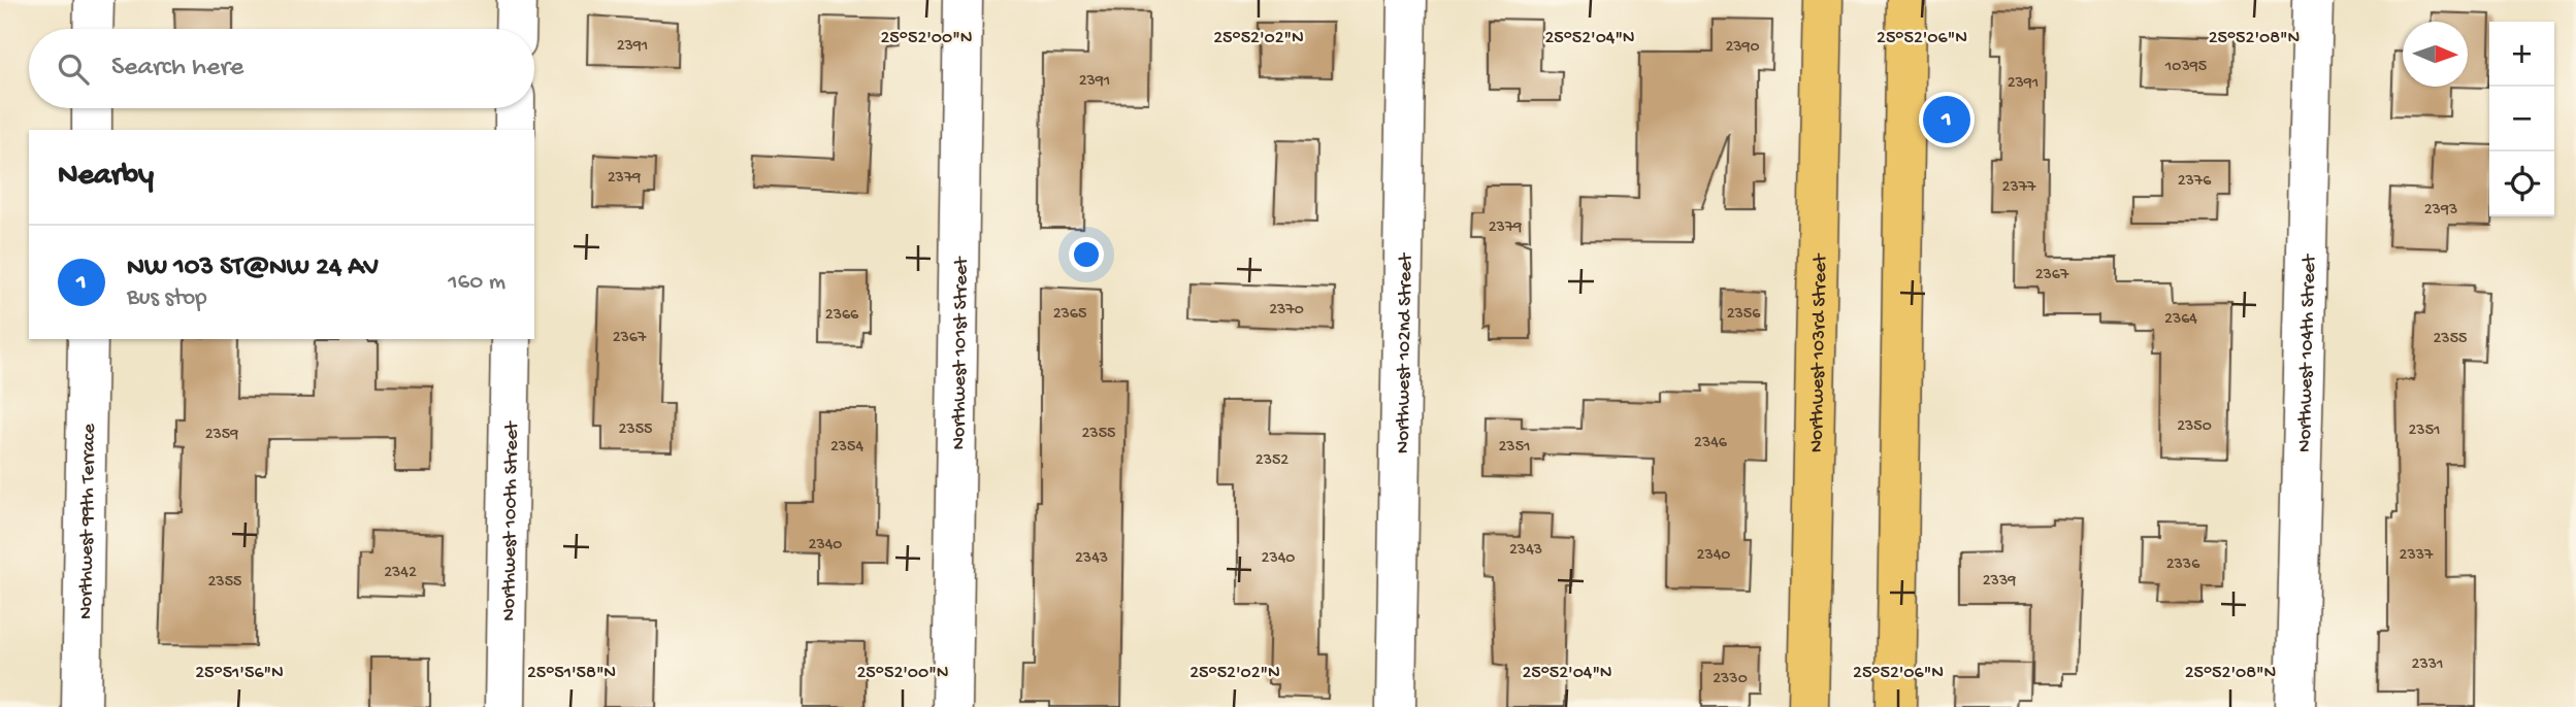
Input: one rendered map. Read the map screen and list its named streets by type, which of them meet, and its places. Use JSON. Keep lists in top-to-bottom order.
{
  "streets": {
    "main road": ["Northwest 103rd Street"],
    "street": [
      "Northwest 101st Street",
      "Northwest 102nd Street",
      "Northwest 104th Street",
      "Northwest 99th Terrace",
      "Northwest 100th Street"
    ]
  },
  "house_numbers": [
    "2391",
    "2390",
    "10395",
    "2391",
    "2391",
    "2379",
    "2376",
    "2377",
    "2393",
    "2379",
    "2367",
    "2370",
    "2365",
    "2356",
    "2366",
    "2364",
    "2367",
    "2355",
    "2350",
    "2355",
    "2351",
    "2355",
    "2359",
    "2346",
    "2354",
    "2351",
    "2352",
    "2340",
    "2343",
    "2340",
    "2337",
    "2343",
    "2340",
    "2336",
    "2342",
    "2339",
    "2355",
    "2331",
    "2330"
  ],
  "north": "right",
  "page": {
    "map_buttons": ["+", "−"],
    "search": "Search here",
    "pins": "1",
    "heading": "Nearby",
    "list": [
      {
        "mark": "1",
        "name": "NW 103 ST@NW 24 AV",
        "note": "Bus stop",
        "value": "160 m"
      }
    ]
  },
  "coordinates": [
    "25°52'00\"N",
    "25°52'02\"N",
    "25°52'04\"N",
    "25°52'06\"N",
    "25°52'08\"N",
    "25°51'56\"N",
    "25°51'58\"N"
  ]
}
